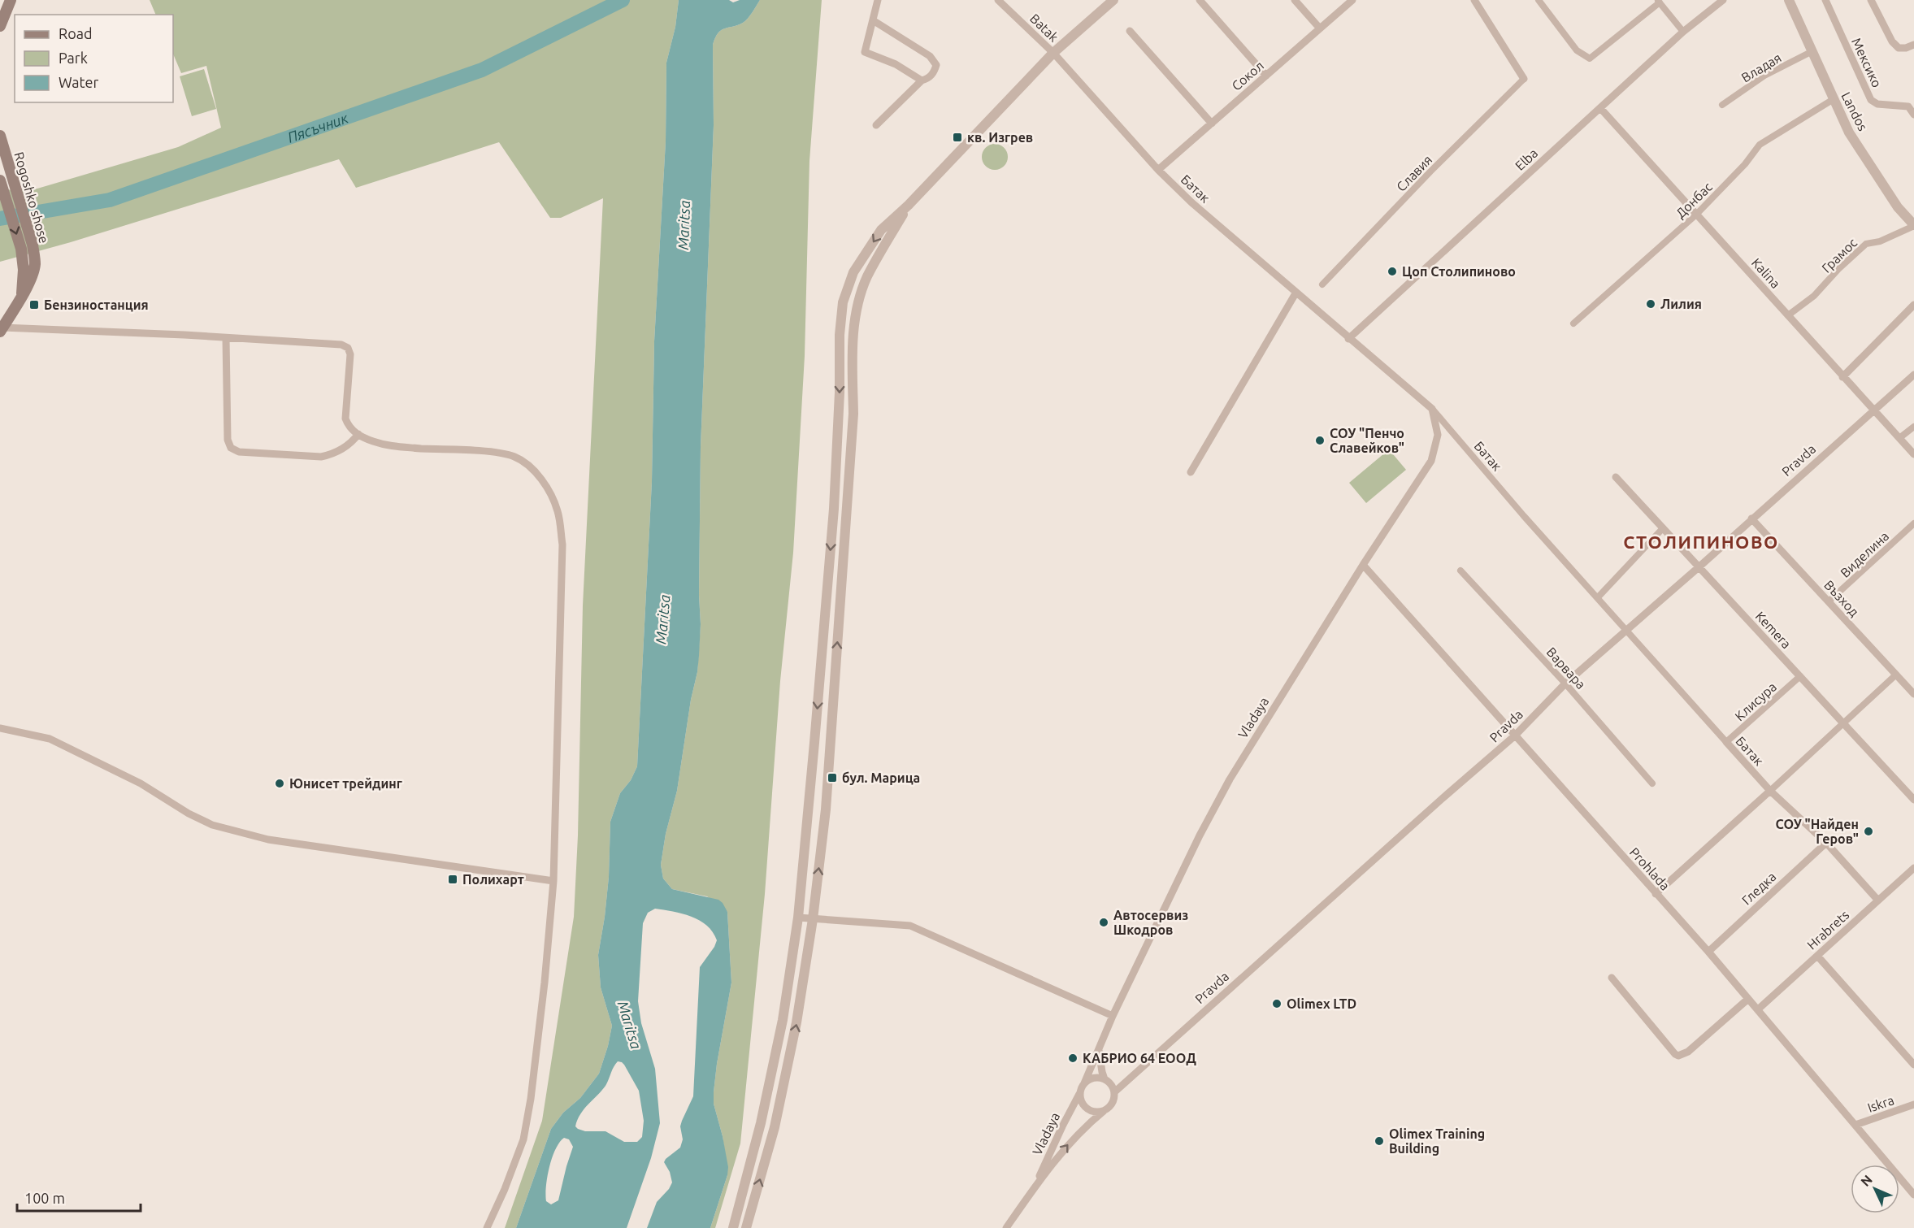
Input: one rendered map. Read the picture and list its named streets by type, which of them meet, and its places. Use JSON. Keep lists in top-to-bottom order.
{
  "streets": {
    "main road": ["Rogoshko shose"],
    "street": [
      "Batak",
      "Мексико",
      "Владая",
      "Сокол",
      "Landos",
      "Elba",
      "Славия",
      "Батак",
      "Донбас",
      "Грамос",
      "Kalina",
      "Pravda",
      "Виделина",
      "Възход",
      "Kemera",
      "Варвара",
      "Клисура",
      "Vladaya",
      "Prohlada",
      "Гледка",
      "Hrabrets",
      "Iskra"
    ]
  },
  "crossings": [
    ["Batak", "Батак"],
    ["Владая", "Landos"],
    ["Сокол", "Батак"],
    ["Landos", "Донбас"],
    ["Landos", "Грамос"],
    ["Elba", "Батак"],
    ["Elba", "Kalina"],
    ["Батак", "Pravda"],
    ["Батак", "Клисура"],
    ["Батак", "Vladaya"],
    ["Батак", "Гледка"],
    ["Батак", "Hrabrets"],
    ["Донбас", "Kalina"],
    ["Грамос", "Kalina"],
    ["Kalina", "Pravda"],
    ["Pravda", "Възход"],
    ["Pravda", "Kemera"],
    ["Pravda", "Варвара"],
    ["Pravda", "Vladaya"],
    ["Pravda", "Prohlada"],
    ["Виделина", "Възход"],
    ["Kemera", "Клисура"],
    ["Vladaya", "Prohlada"],
    ["Prohlada", "Гледка"],
    ["Prohlada", "Hrabrets"],
    ["Prohlada", "Iskra"]
  ],
  "districts": ["СТОЛИПИНОВО"],
  "water": ["Пясъчник", "Maritsa"],
  "places": {
    "transit": [
      "кв. Изгрев",
      "Бензиностанция",
      "бул. Марица",
      "Полихарт"
    ],
    "other": [
      "Цоп Столипиново",
      "Лилия",
      "СОУ \"Пенчо Славейков\"",
      "Юнисет трейдинг",
      "СОУ \"Найден Геров\"",
      "Автосервиз Шкодров",
      "Olimex LTD",
      "КАБРИО 64 ЕООД",
      "Olimex Training Building"
    ]
  },
  "legend": ["Road", "Park", "Water"],
  "scale_bar": "100 m",
  "north": "top left"
}
